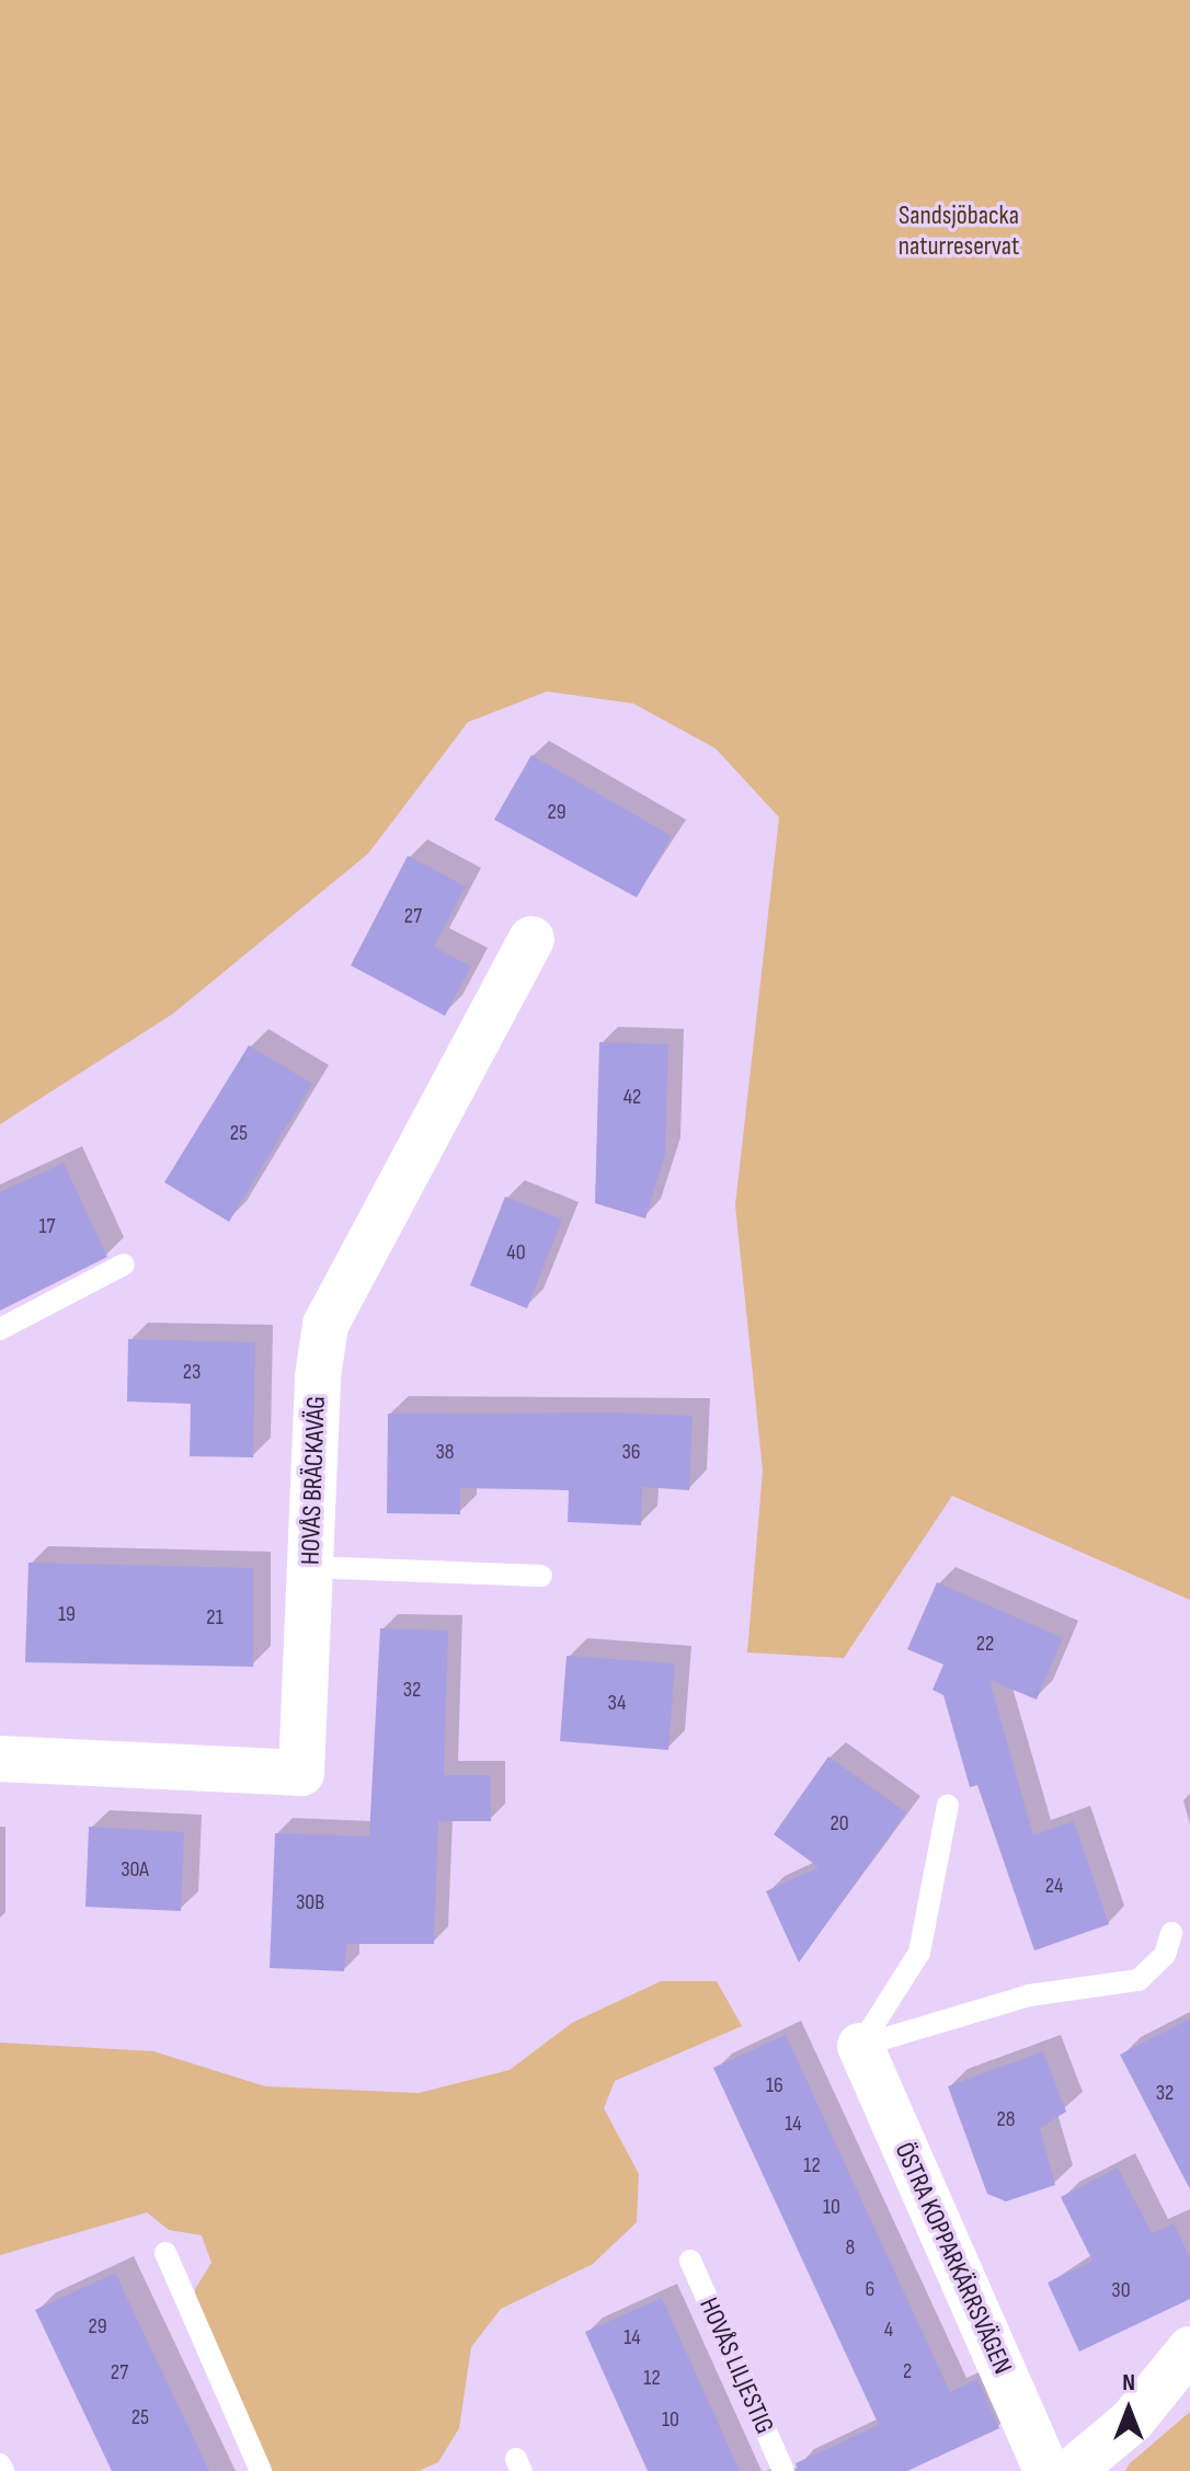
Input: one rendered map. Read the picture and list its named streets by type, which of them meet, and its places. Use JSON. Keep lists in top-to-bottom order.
{
  "streets": {
    "street": ["HOVÅS BRÄCKAVÄG", "ÖSTRA KOPPARKÄRRSVÄGEN"],
    "lane": ["HOVÅS LILJESTIG"]
  },
  "parks": ["Sandsjöbacka naturreservat"],
  "house_numbers": [
    "29",
    "27",
    "42",
    "25",
    "17",
    "40",
    "23",
    "38",
    "36",
    "19",
    "21",
    "22",
    "32",
    "34",
    "20",
    "30A",
    "24",
    "30B",
    "16",
    "32",
    "28",
    "14",
    "12",
    "10",
    "8",
    "6",
    "30",
    "29",
    "4",
    "14",
    "2",
    "27",
    "12",
    "25",
    "10"
  ],
  "north": "top"
}
